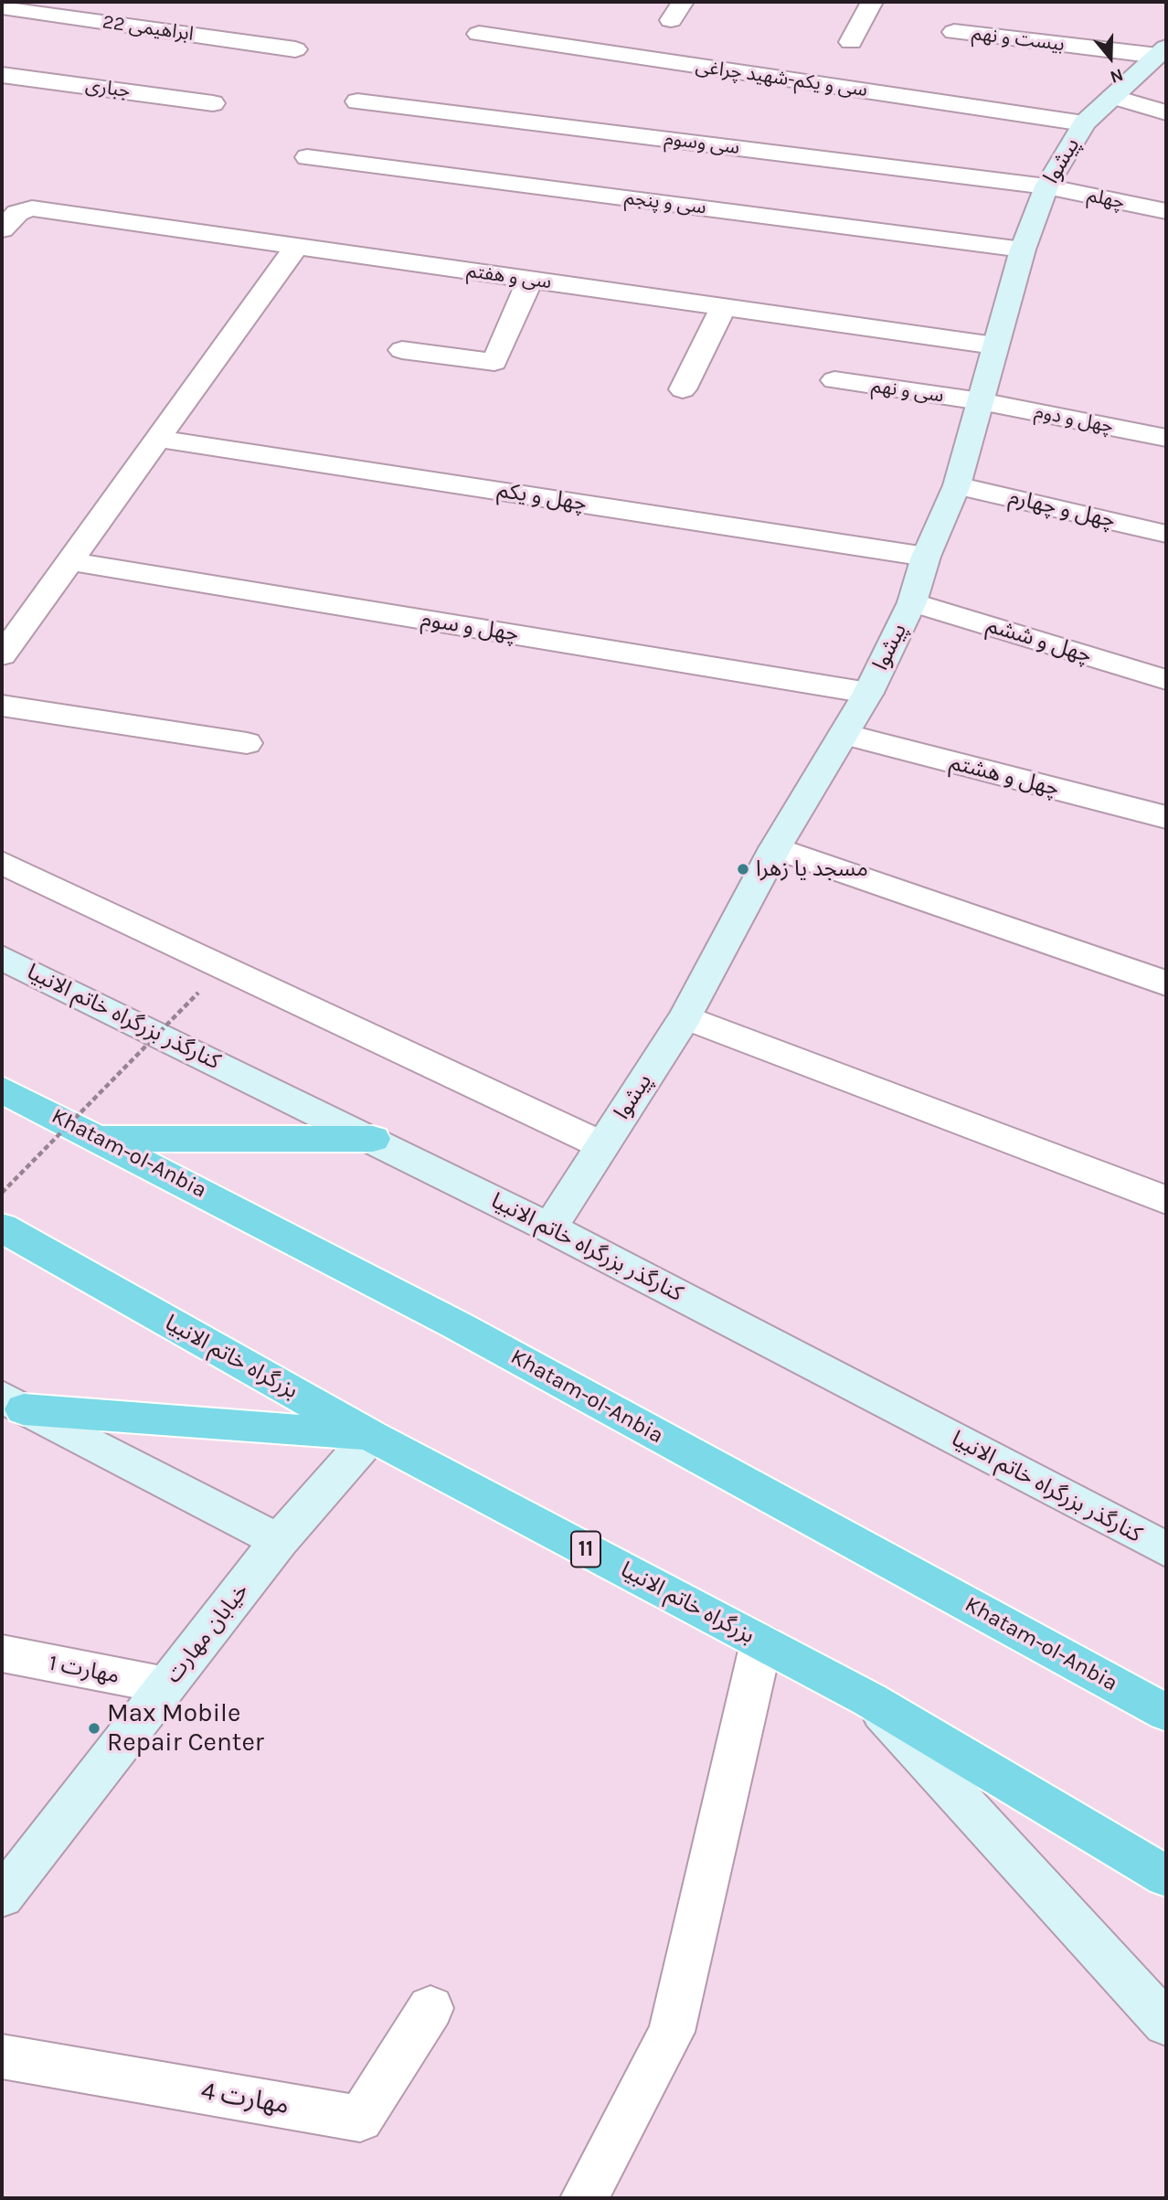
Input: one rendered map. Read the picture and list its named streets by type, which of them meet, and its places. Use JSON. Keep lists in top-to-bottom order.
{
  "streets": {
    "highway": ["Khatam-ol-Anbia", "بزرگراه خاتم الانبیا", "11"],
    "street": [
      "ابراهیمی 22",
      "بیست و نهم",
      "سی و یکم-شهید چراغی",
      "جباری",
      "سی وسوم",
      "پیشوا",
      "چهلم",
      "سی و پنجم",
      "سی و هفتم",
      "سی و نهم",
      "چهل و دوم",
      "چهل و یکم",
      "چهل و چهارم",
      "چهل و سوم",
      "چهل و ششم",
      "چهل و هشتم",
      "کنارگذر بزرگراه خاتم الانبیا",
      "خیابان مهارت",
      "مهارت 1",
      "مهارت 4"
    ]
  },
  "crossings": [
    ["بیست و نهم", "پیشوا"],
    ["سی و یکم-شهید چراغی", "پیشوا"],
    ["سی وسوم", "پیشوا"],
    ["سی وسوم", "چهلم"],
    ["پیشوا", "چهلم"],
    ["پیشوا", "سی و پنجم"],
    ["پیشوا", "سی و هفتم"],
    ["پیشوا", "سی و نهم"],
    ["پیشوا", "چهل و دوم"],
    ["پیشوا", "چهل و یکم"],
    ["پیشوا", "چهل و چهارم"],
    ["پیشوا", "چهل و سوم"],
    ["پیشوا", "چهل و ششم"],
    ["پیشوا", "چهل و هشتم"],
    ["پیشوا", "کنارگذر بزرگراه خاتم الانبیا"],
    ["سی و نهم", "چهل و دوم"],
    ["بزرگراه خاتم الانبیا", "خیابان مهارت"],
    ["خیابان مهارت", "مهارت 1"]
  ],
  "places": ["مسجد یا زهرا", "Max Mobile Repair Center"],
  "north": "bottom"
}
